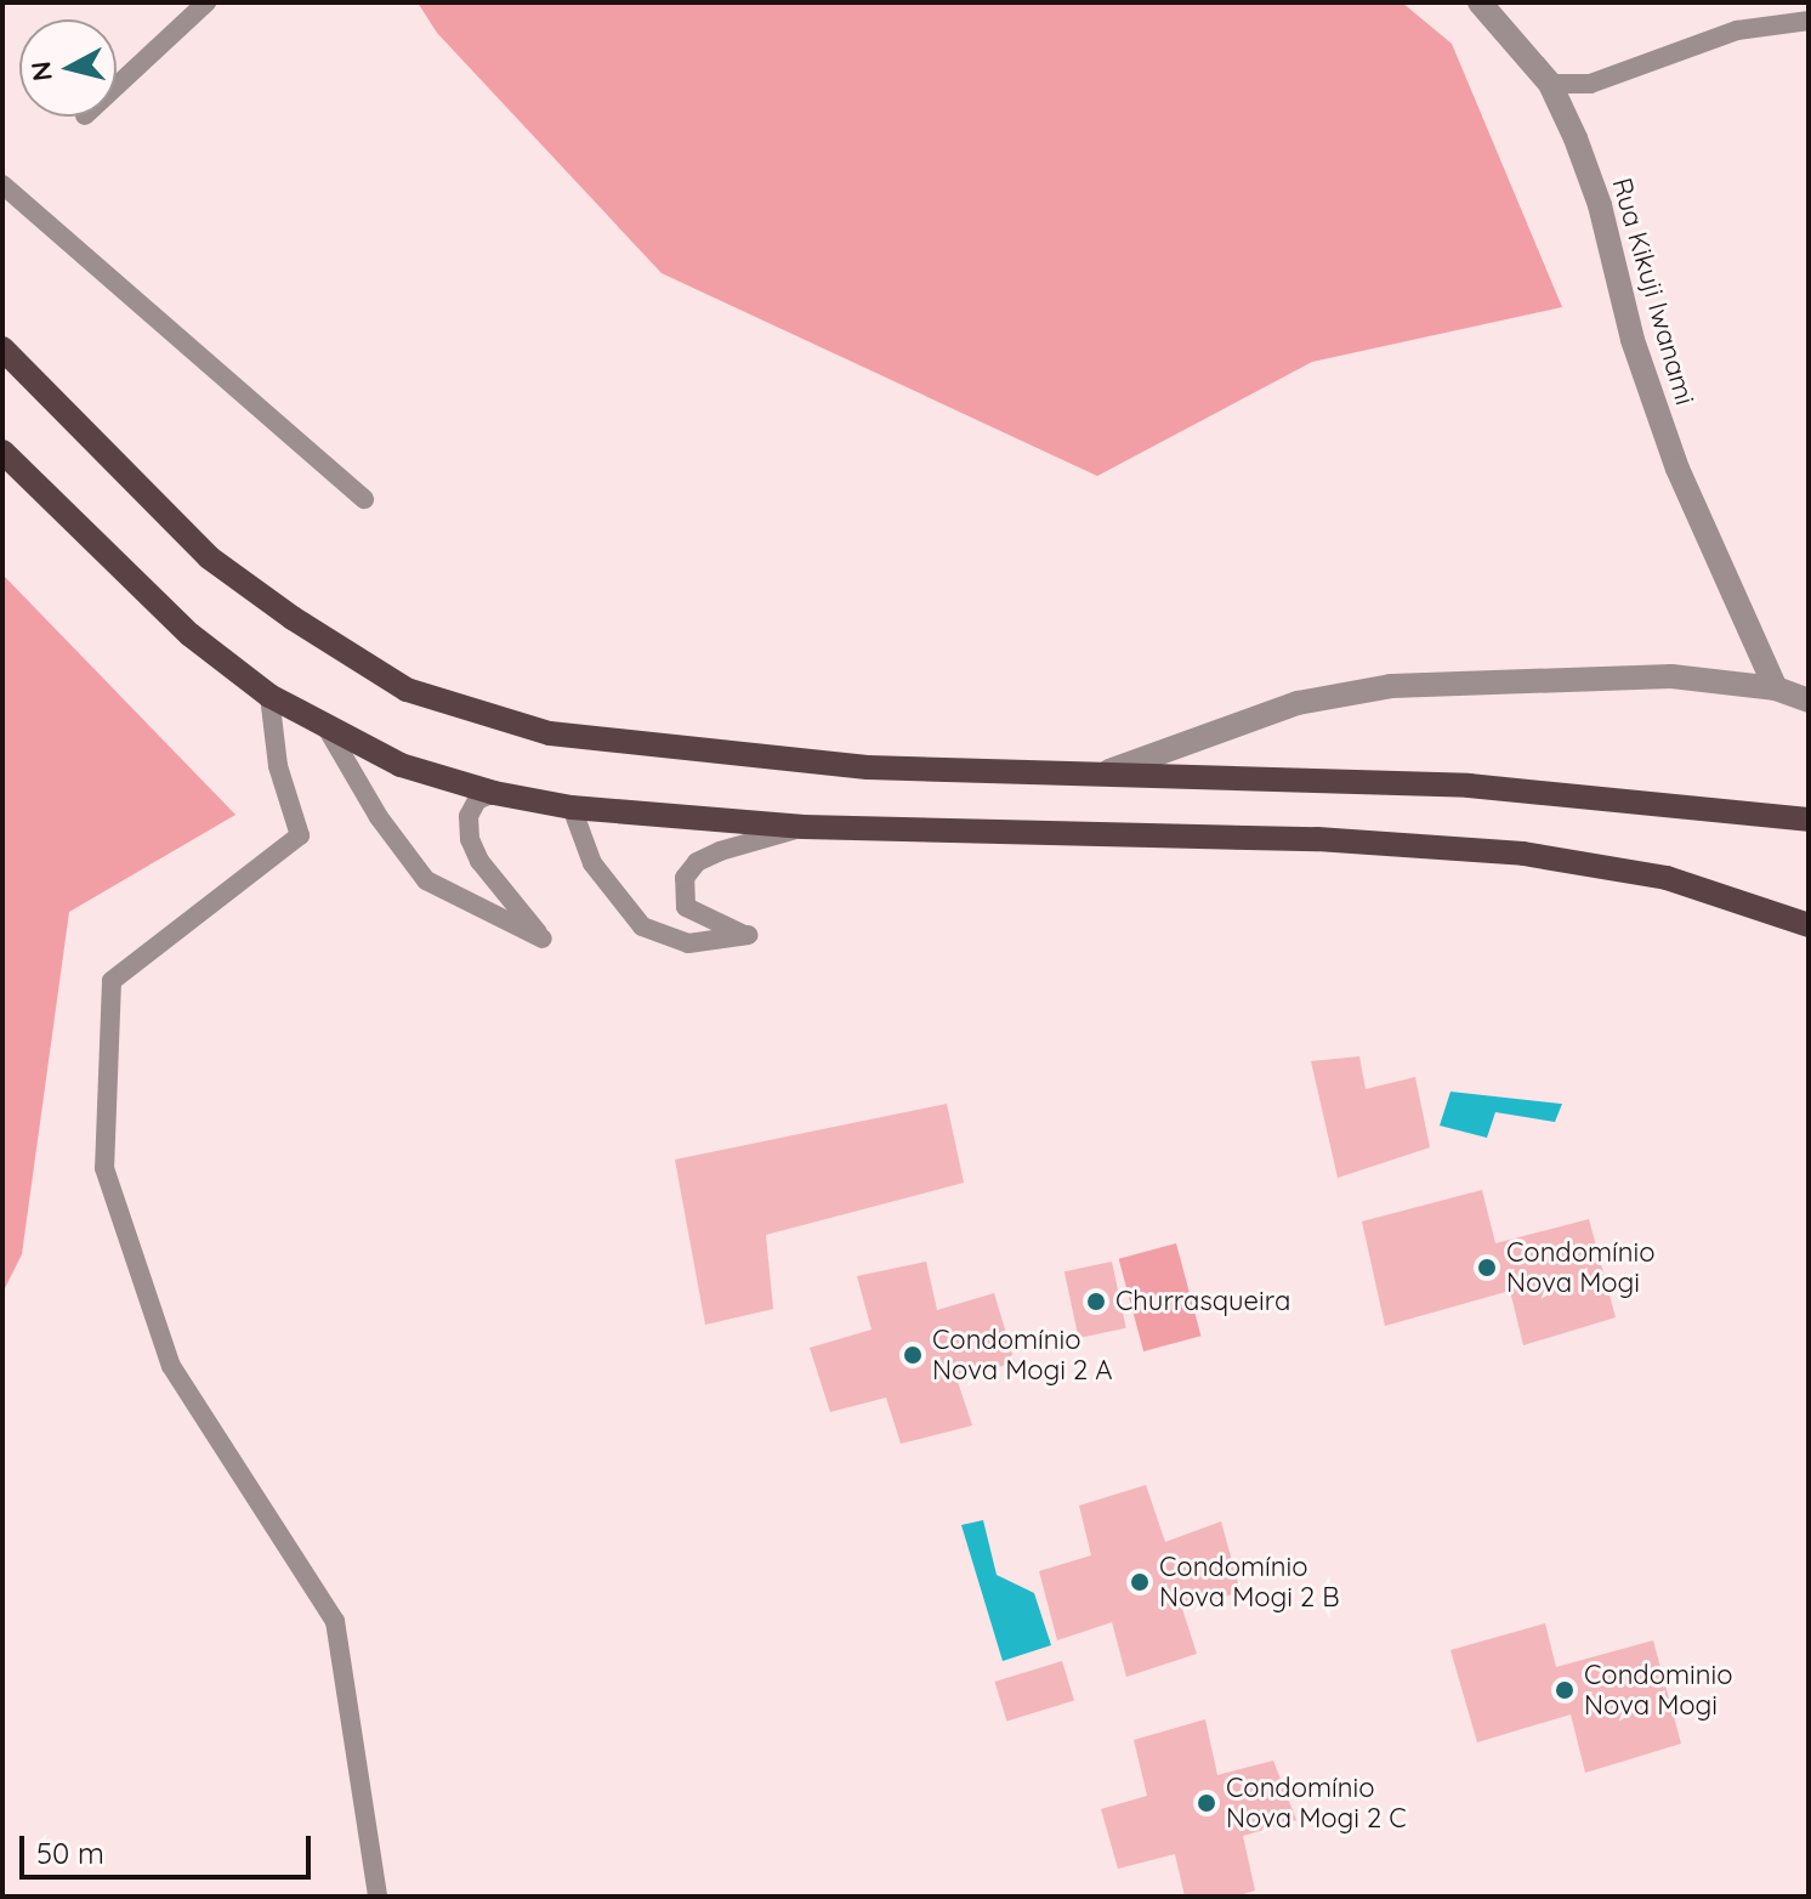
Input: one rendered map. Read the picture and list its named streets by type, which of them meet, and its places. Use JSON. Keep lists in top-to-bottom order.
{
  "streets": {
    "street": ["Rua Kikuji Iwanami"]
  },
  "places": [
    "Condomínio Nova Mogi",
    "Churrasqueira",
    "Condomínio Nova Mogi 2 A",
    "Condomínio Nova Mogi 2 B",
    "Condominio Nova Mogi",
    "Condomínio Nova Mogi 2 C"
  ],
  "scale_bar": "50 m",
  "north": "left"
}
